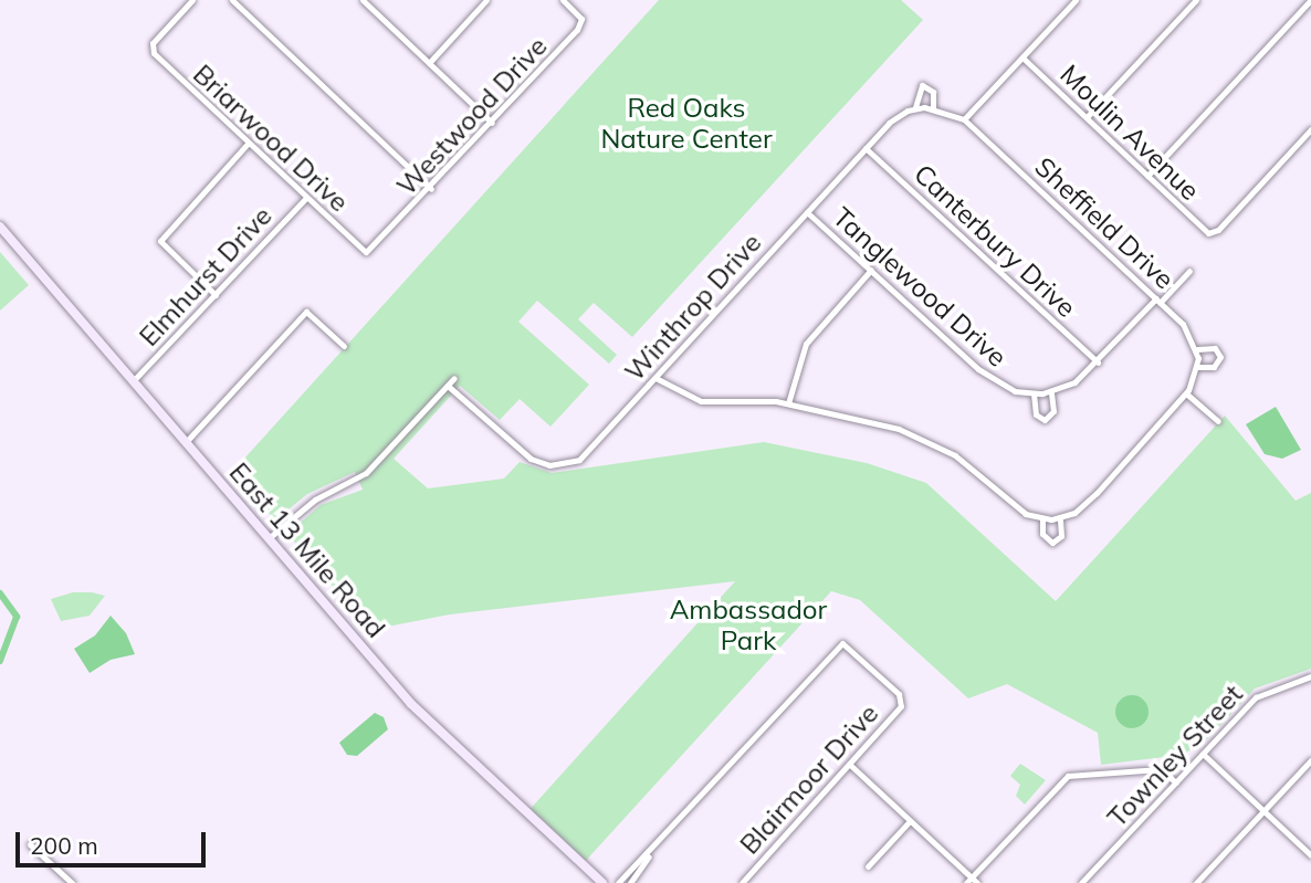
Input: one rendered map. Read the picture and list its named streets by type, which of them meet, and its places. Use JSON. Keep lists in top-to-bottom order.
{
  "streets": {
    "main road": ["East 13 Mile Road"],
    "street": [
      "Westwood Drive",
      "Moulin Avenue",
      "Briarwood Drive",
      "Sheffield Drive",
      "Canterbury Drive",
      "Elmhurst Drive",
      "Tanglewood Drive",
      "Winthrop Drive",
      "Townley Street",
      "Blairmoor Drive"
    ]
  },
  "crossings": [
    ["Westwood Drive", "Briarwood Drive"],
    ["Briarwood Drive", "Elmhurst Drive"],
    ["Sheffield Drive", "Tanglewood Drive"],
    ["Canterbury Drive", "Tanglewood Drive"],
    ["Canterbury Drive", "Winthrop Drive"],
    ["Elmhurst Drive", "East 13 Mile Road"],
    ["Tanglewood Drive", "Winthrop Drive"]
  ],
  "parks": ["Red Oaks Nature Center", "Ambassador Park"],
  "scale_bar": "200 m"
}
